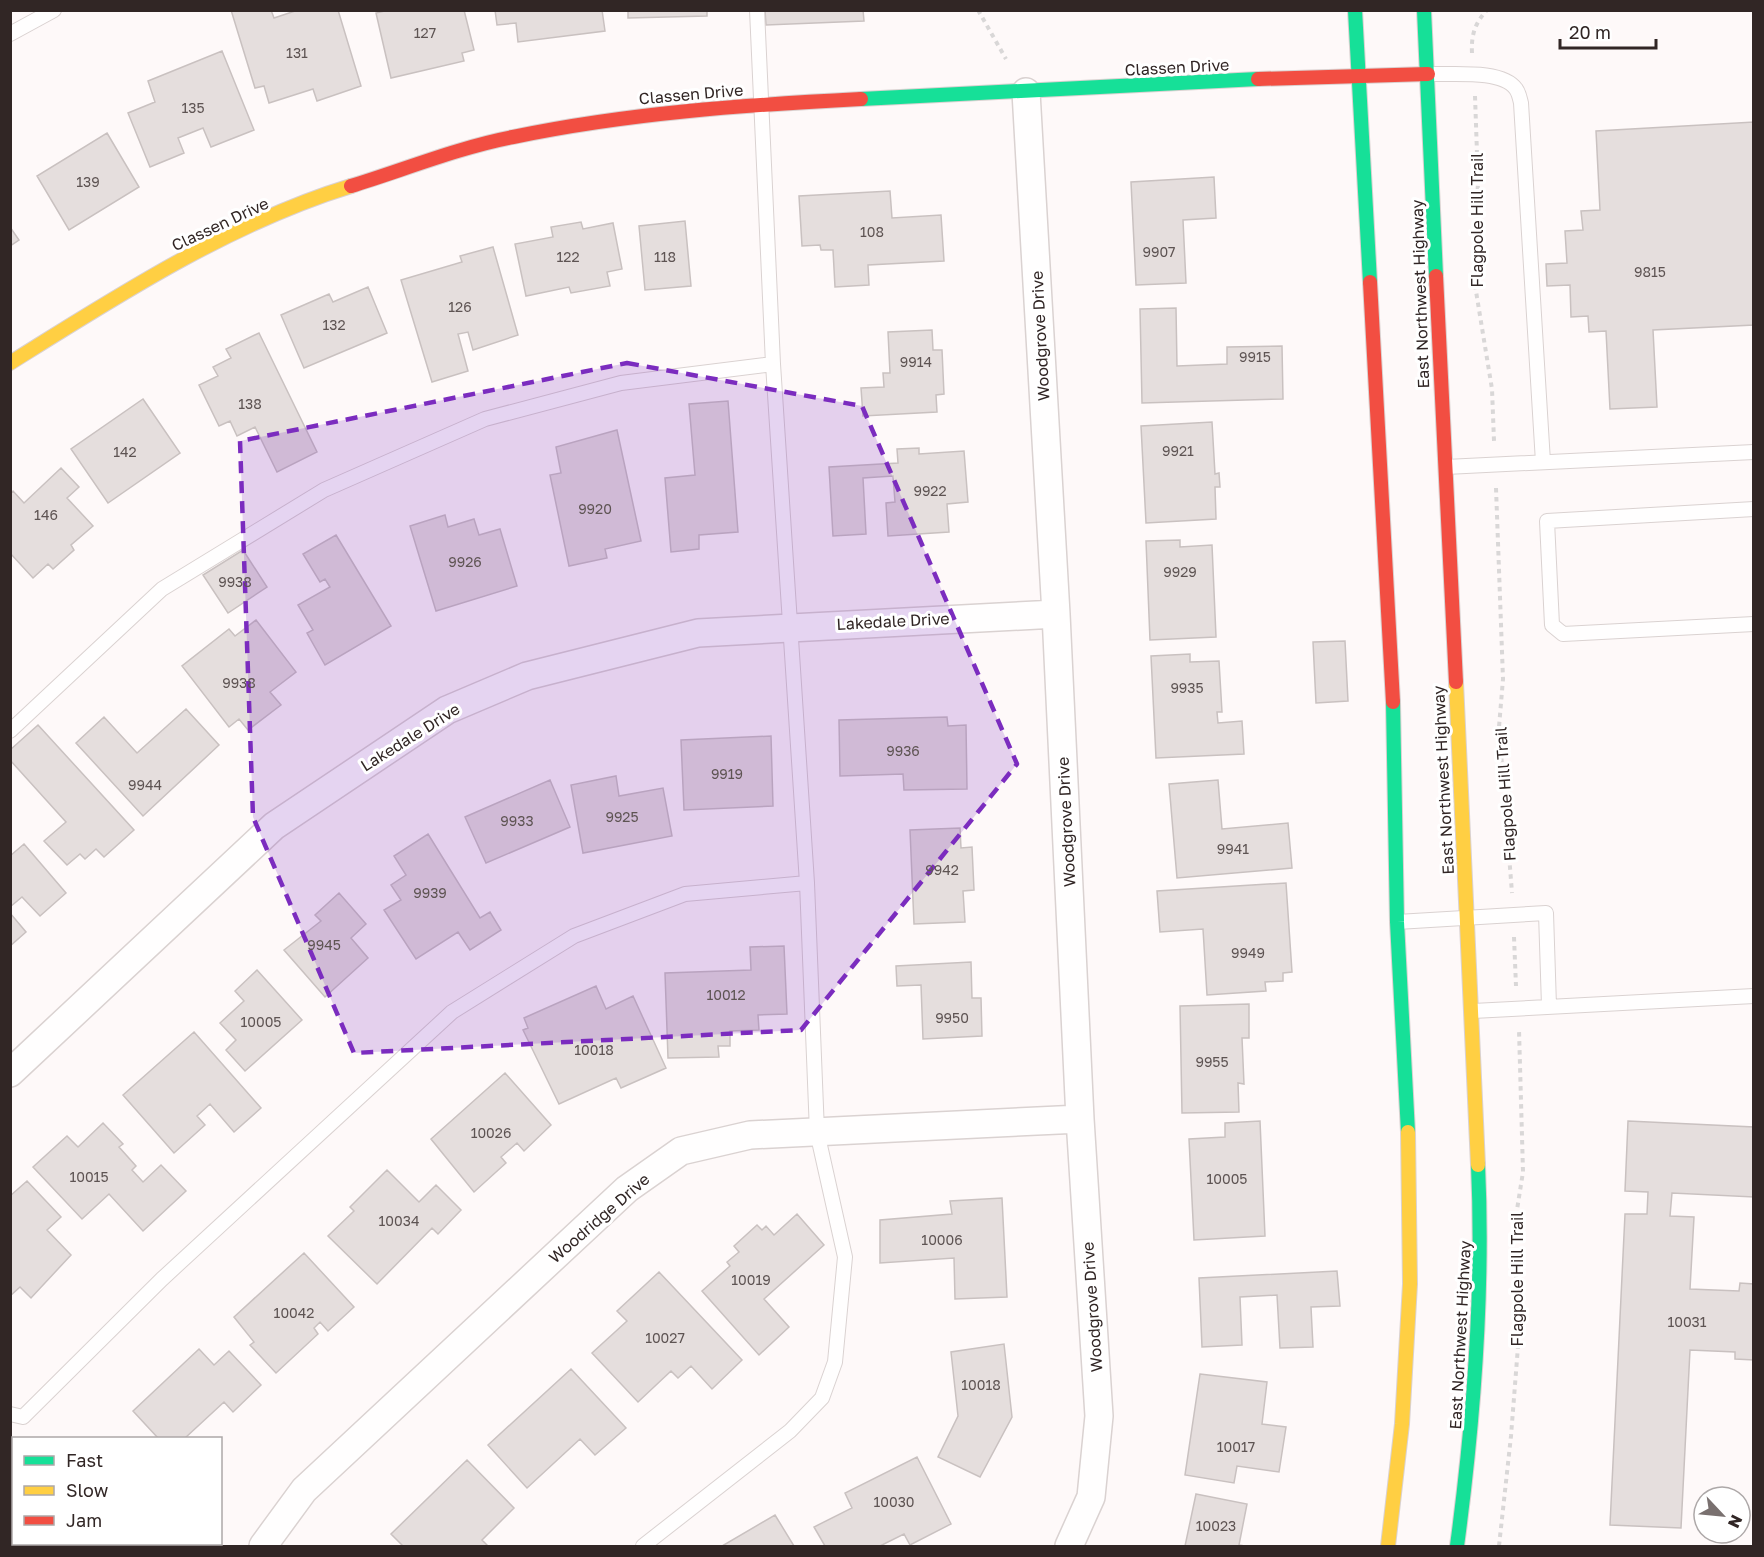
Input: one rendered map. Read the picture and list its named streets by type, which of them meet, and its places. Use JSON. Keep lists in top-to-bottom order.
{
  "streets": {
    "main road": ["Classen Drive", "East Northwest Highway"],
    "street": ["Woodgrove Drive", "Lakedale Drive", "Woodridge Drive"],
    "path": ["Flagpole Hill Trail"]
  },
  "crossings": [
    ["Classen Drive", "East Northwest Highway"],
    ["Classen Drive", "Woodgrove Drive"],
    ["Woodgrove Drive", "Lakedale Drive"],
    ["Woodgrove Drive", "Woodridge Drive"]
  ],
  "house_numbers": [
    "127",
    "131",
    "135",
    "139",
    "108",
    "9907",
    "122",
    "118",
    "9815",
    "126",
    "132",
    "9915",
    "9914",
    "138",
    "9921",
    "142",
    "9922",
    "9920",
    "146",
    "9926",
    "9929",
    "9938",
    "9938",
    "9935",
    "9936",
    "9919",
    "9944",
    "9925",
    "9933",
    "9941",
    "9942",
    "9939",
    "9945",
    "9949",
    "10012",
    "9950",
    "10005",
    "10018",
    "9955",
    "10026",
    "10015",
    "10005",
    "10034",
    "10006",
    "10019",
    "10042",
    "10031",
    "10027",
    "10018",
    "10017",
    "10030",
    "10023"
  ],
  "legend": ["Fast", "Slow", "Jam"],
  "scale_bar": "20 m",
  "north": "bottom right"
}
